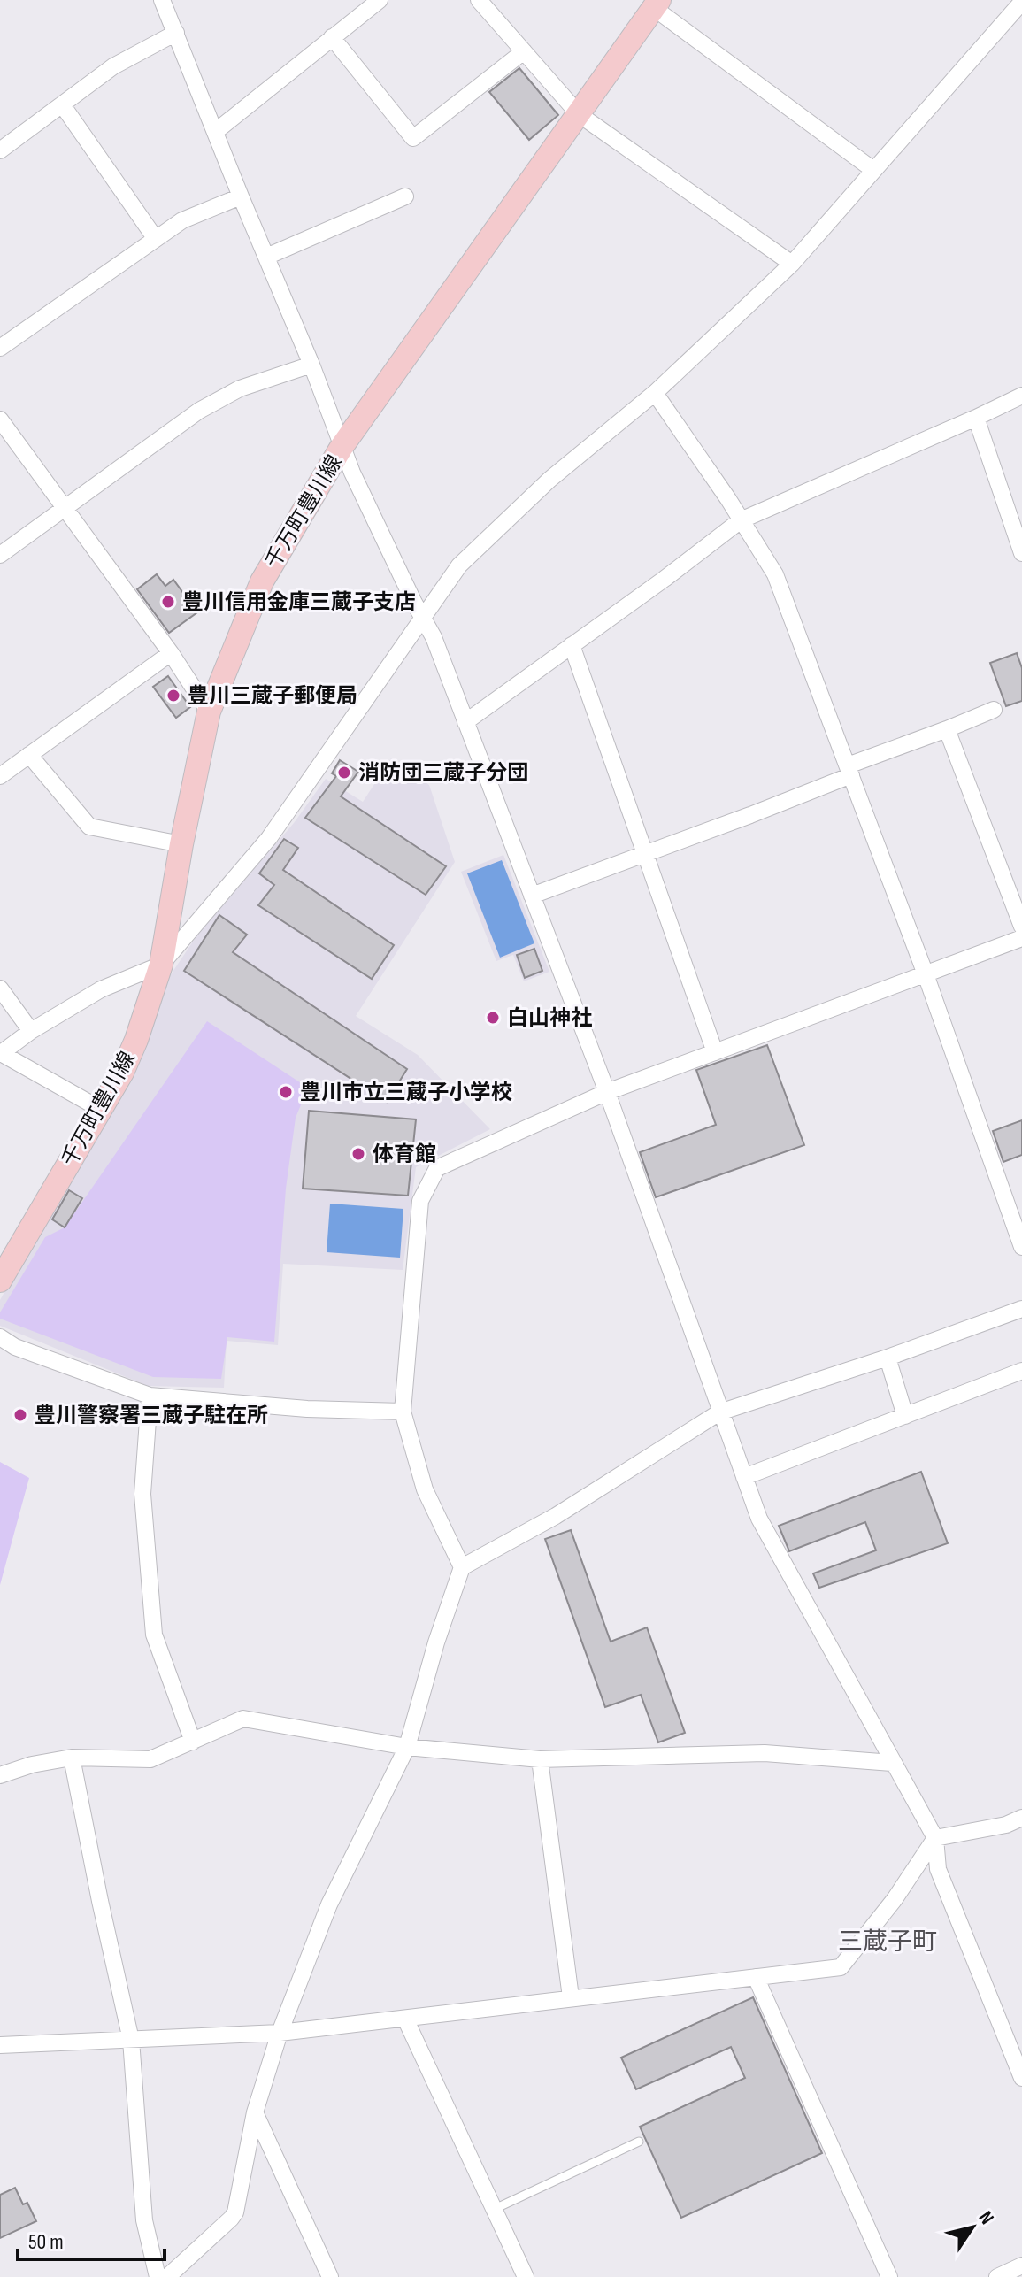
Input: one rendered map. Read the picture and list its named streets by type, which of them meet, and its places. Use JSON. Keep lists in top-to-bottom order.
{
  "streets": {
    "main road": ["千万町豊川線"]
  },
  "districts": ["三蔵子町"],
  "places": [
    "豊川信用金庫三蔵子支店",
    "豊川三蔵子郵便局",
    "消防団三蔵子分団",
    "白山神社",
    "豊川市立三蔵子小学校",
    "体育館",
    "豊川警察署三蔵子駐在所"
  ],
  "scale_bar": "50 m",
  "north": "top right"
}
